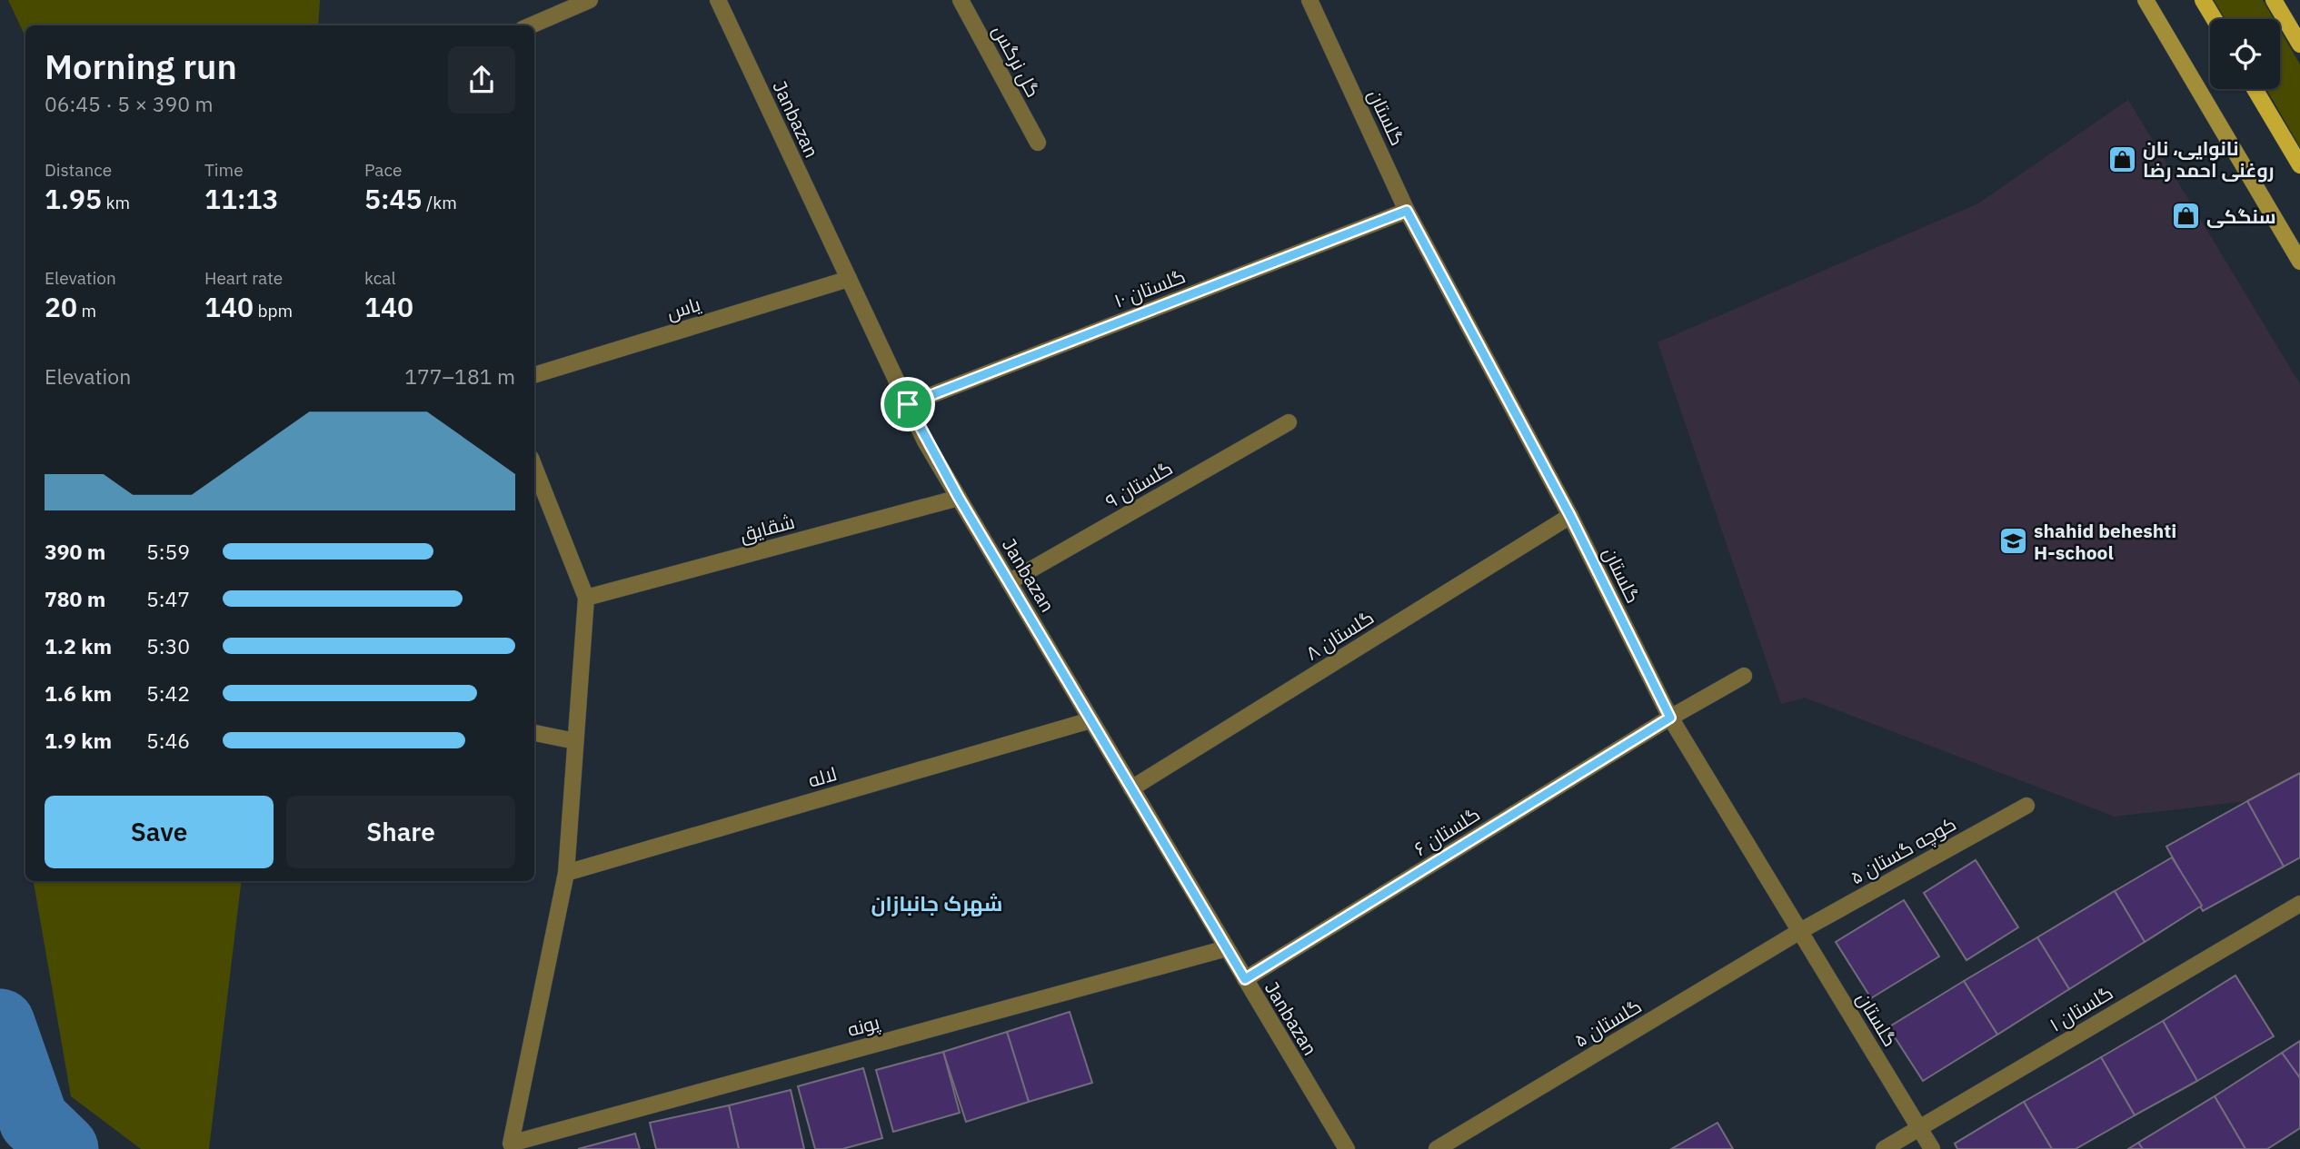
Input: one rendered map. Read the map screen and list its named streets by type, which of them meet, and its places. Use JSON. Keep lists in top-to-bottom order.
{
  "streets": {
    "street": [
      "گل نرگس",
      "گلستان",
      "Janbazan",
      "گلستان ۱۰",
      "یاس",
      "گلستان ۹",
      "شقایق",
      "گلستان ۸",
      "لاله",
      "گلستان ۶",
      "کوچه گستان ۵",
      "گلستان ۱",
      "گلستان ۵",
      "پونه"
    ]
  },
  "crossings": [
    ["گلستان", "گلستان ۱۰"],
    ["گلستان", "گلستان ۸"],
    ["گلستان", "گلستان ۶"],
    ["گلستان", "کوچه گستان ۵"],
    ["گلستان", "گلستان ۱"],
    ["گلستان", "گلستان ۵"],
    ["Janbazan", "گلستان ۱۰"],
    ["Janbazan", "یاس"],
    ["Janbazan", "گلستان ۹"],
    ["Janbazan", "شقایق"],
    ["Janbazan", "گلستان ۸"],
    ["Janbazan", "لاله"],
    ["Janbazan", "گلستان ۶"],
    ["Janbazan", "پونه"],
    ["لاله", "پونه"],
    ["کوچه گستان ۵", "گلستان ۵"]
  ],
  "districts": ["شهرک جانبازان"],
  "places": {
    "shop": ["نانوایی، نان روغنی احمد رضا", "سنگکی"],
    "school or university": ["shahid beheshti H-school"]
  },
  "page": {
    "heading": ["Morning run", "06:45 · 5 × 390 m"],
    "stats": [
      ["Distance", "1.95 km"],
      ["Time", "11:13"],
      ["Pace", "5:45 /km"],
      ["Elevation", "20 m"],
      ["Heart rate", "140 bpm"],
      ["kcal", "140"]
    ],
    "chart": ["Elevation", "177–181 m"],
    "list": [
      {
        "name": "390 m",
        "note": "5:59"
      },
      {
        "name": "780 m",
        "note": "5:47"
      },
      {
        "name": "1.2 km",
        "note": "5:30"
      },
      {
        "name": "1.6 km",
        "note": "5:42"
      },
      {
        "name": "1.9 km",
        "note": "5:46"
      }
    ],
    "buttons": ["Save", "Share"]
  }
}
